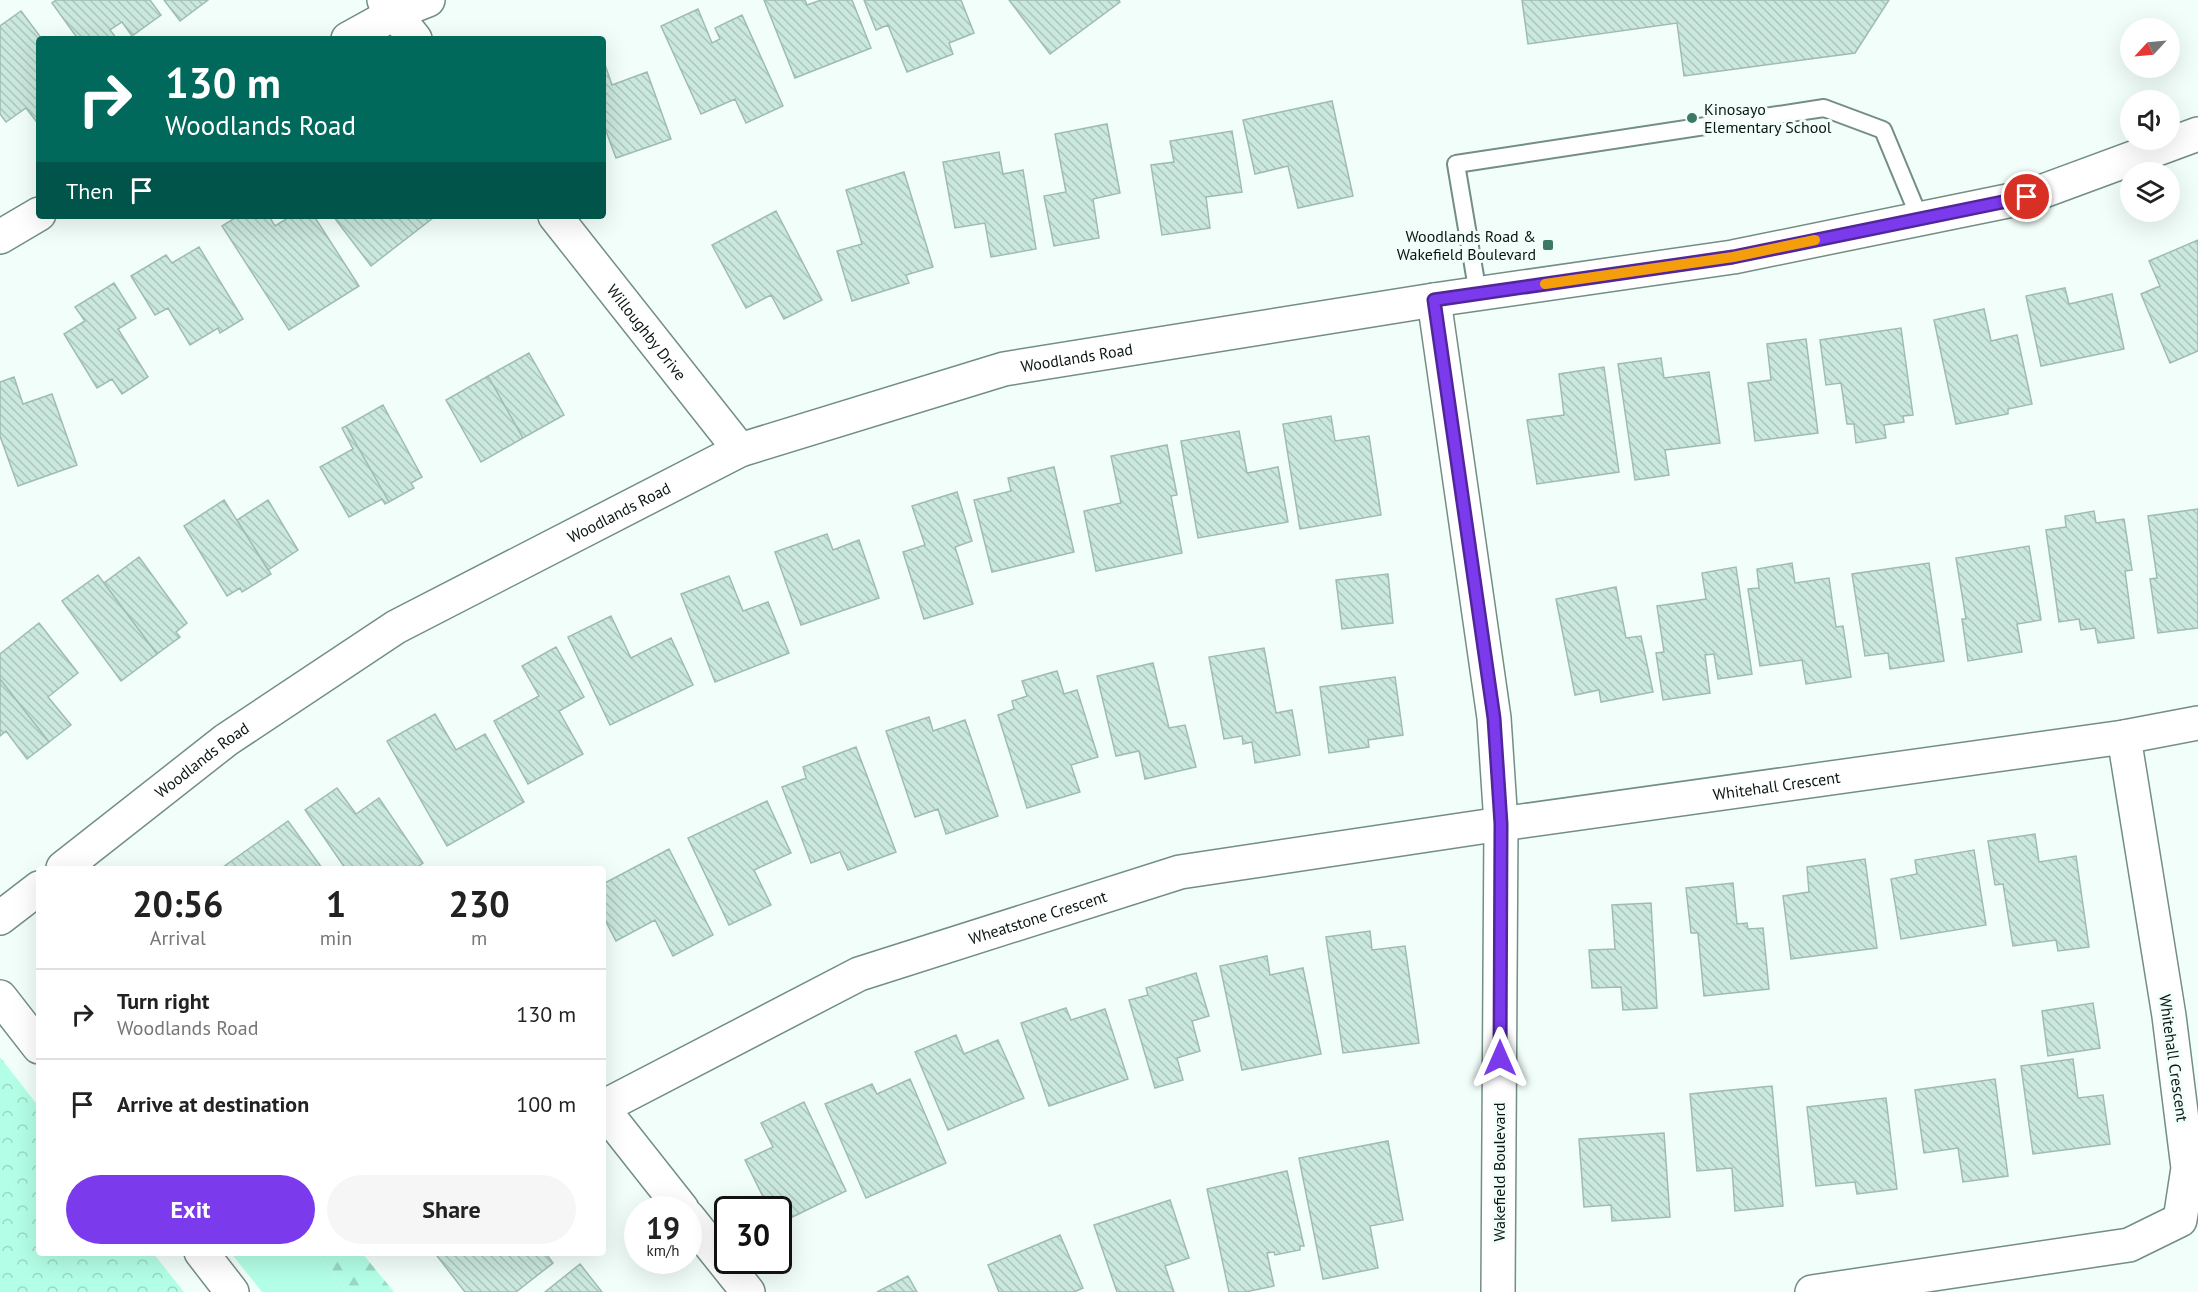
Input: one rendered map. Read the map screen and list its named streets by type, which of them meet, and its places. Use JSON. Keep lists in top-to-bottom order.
{
  "streets": {
    "street": [
      "Willoughby Drive",
      "Woodlands Road",
      "Whitehall Crescent",
      "Wheatstone Crescent",
      "Wakefield Boulevard"
    ]
  },
  "crossings": [
    ["Willoughby Drive", "Woodlands Road"],
    ["Woodlands Road", "Wakefield Boulevard"],
    ["Whitehall Crescent", "Wheatstone Crescent"],
    ["Whitehall Crescent", "Wakefield Boulevard"],
    ["Wheatstone Crescent", "Wakefield Boulevard"]
  ],
  "places": {
    "other": ["Kinosayo Elementary School"],
    "transit": ["Woodlands Road & Wakefield Boulevard"]
  },
  "north": "bottom left",
  "page": {
    "turn": ["130 m", "Woodlands Road"],
    "then": "Then",
    "eta": [
      "20:56",
      "Arrival",
      "1",
      "min",
      "230",
      "m"
    ],
    "list": [
      {
        "name": "Turn right",
        "note": "Woodlands Road",
        "value": "130 m"
      },
      {
        "name": "Arrive at destination",
        "value": "100 m"
      }
    ],
    "buttons": ["Exit", "Share"],
    "speed": "19 km/h",
    "limit": "30"
  }
}
